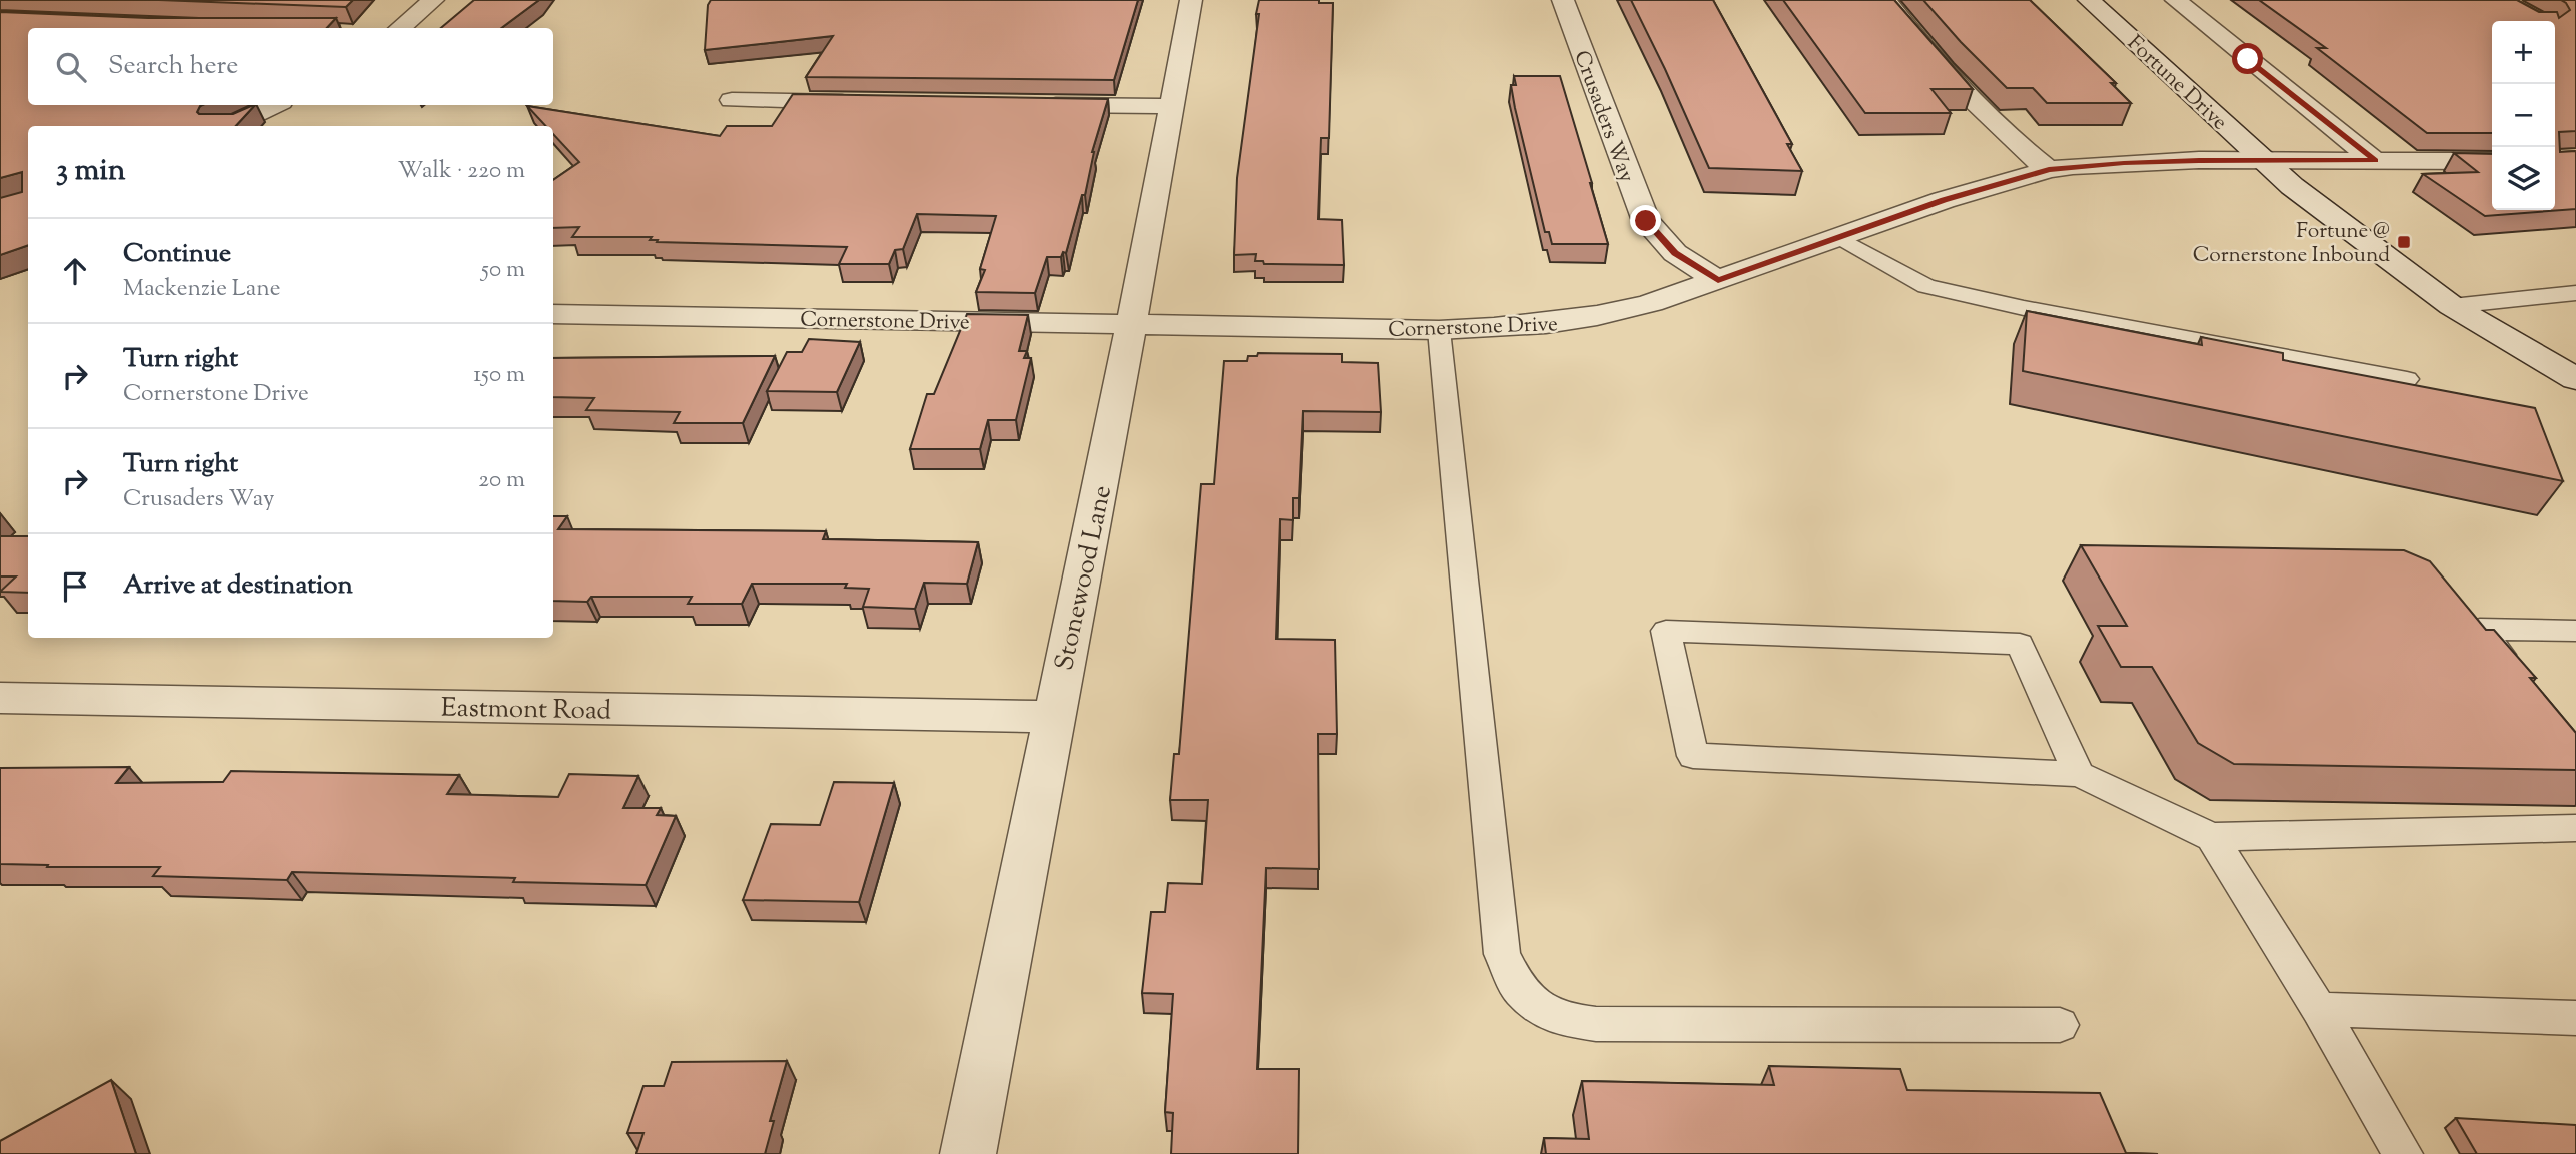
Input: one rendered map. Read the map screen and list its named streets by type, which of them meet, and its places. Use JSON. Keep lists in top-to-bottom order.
{
  "streets": {
    "street": [
      "Fortune Drive",
      "Crusaders Way",
      "Cornerstone Drive",
      "Stonewood Lane",
      "Eastmont Road"
    ]
  },
  "crossings": [
    ["Fortune Drive", "Cornerstone Drive"],
    ["Crusaders Way", "Cornerstone Drive"],
    ["Cornerstone Drive", "Stonewood Lane"],
    ["Stonewood Lane", "Eastmont Road"]
  ],
  "places": {
    "transit": ["Fortune @ Cornerstone Inbound"]
  },
  "page": {
    "map_buttons": ["+", "−"],
    "search": "Search here",
    "heading": ["3 min", "Walk · 220 m"],
    "list": [
      ["Continue", "Mackenzie Lane", "50 m"],
      ["Turn right", "Cornerstone Drive", "150 m"],
      ["Turn right", "Crusaders Way", "20 m"],
      "Arrive at destination"
    ]
  }
}
